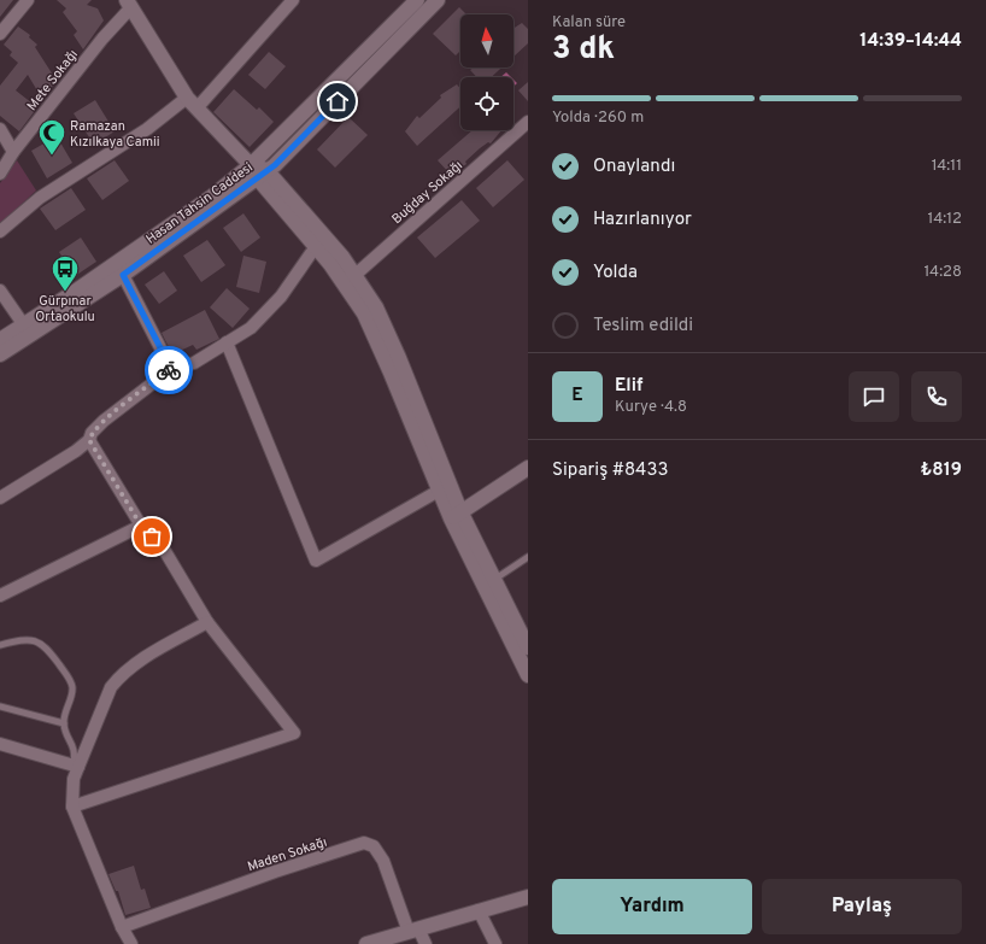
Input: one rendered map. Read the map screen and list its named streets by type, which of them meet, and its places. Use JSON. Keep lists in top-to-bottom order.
{
  "streets": {
    "main road": ["Hasan Tahsin Caddesi"],
    "street": ["Mete Sokağı", "Buğday Sokağı", "Maden Sokağı"]
  },
  "places": {
    "mosque": ["Ramazan Kızılkaya Camii"],
    "bus stop": ["Gürpınar Ortaokulu"]
  },
  "north": "top",
  "page": {
    "heading": ["3 dk", "Kalan süre", "14:39–14:44"],
    "panel": [
      "Elif",
      "Kurye · 4.8",
      "Sipariş #8433",
      "₺819"
    ],
    "bar": "Yolda · 260 m",
    "list": [
      ["Onaylandı", "14:11"],
      ["Hazırlanıyor", "14:12"],
      ["Yolda", "14:28"],
      "Teslim edildi"
    ],
    "round": "E",
    "buttons": ["Yardım", "Paylaş"]
  }
}
